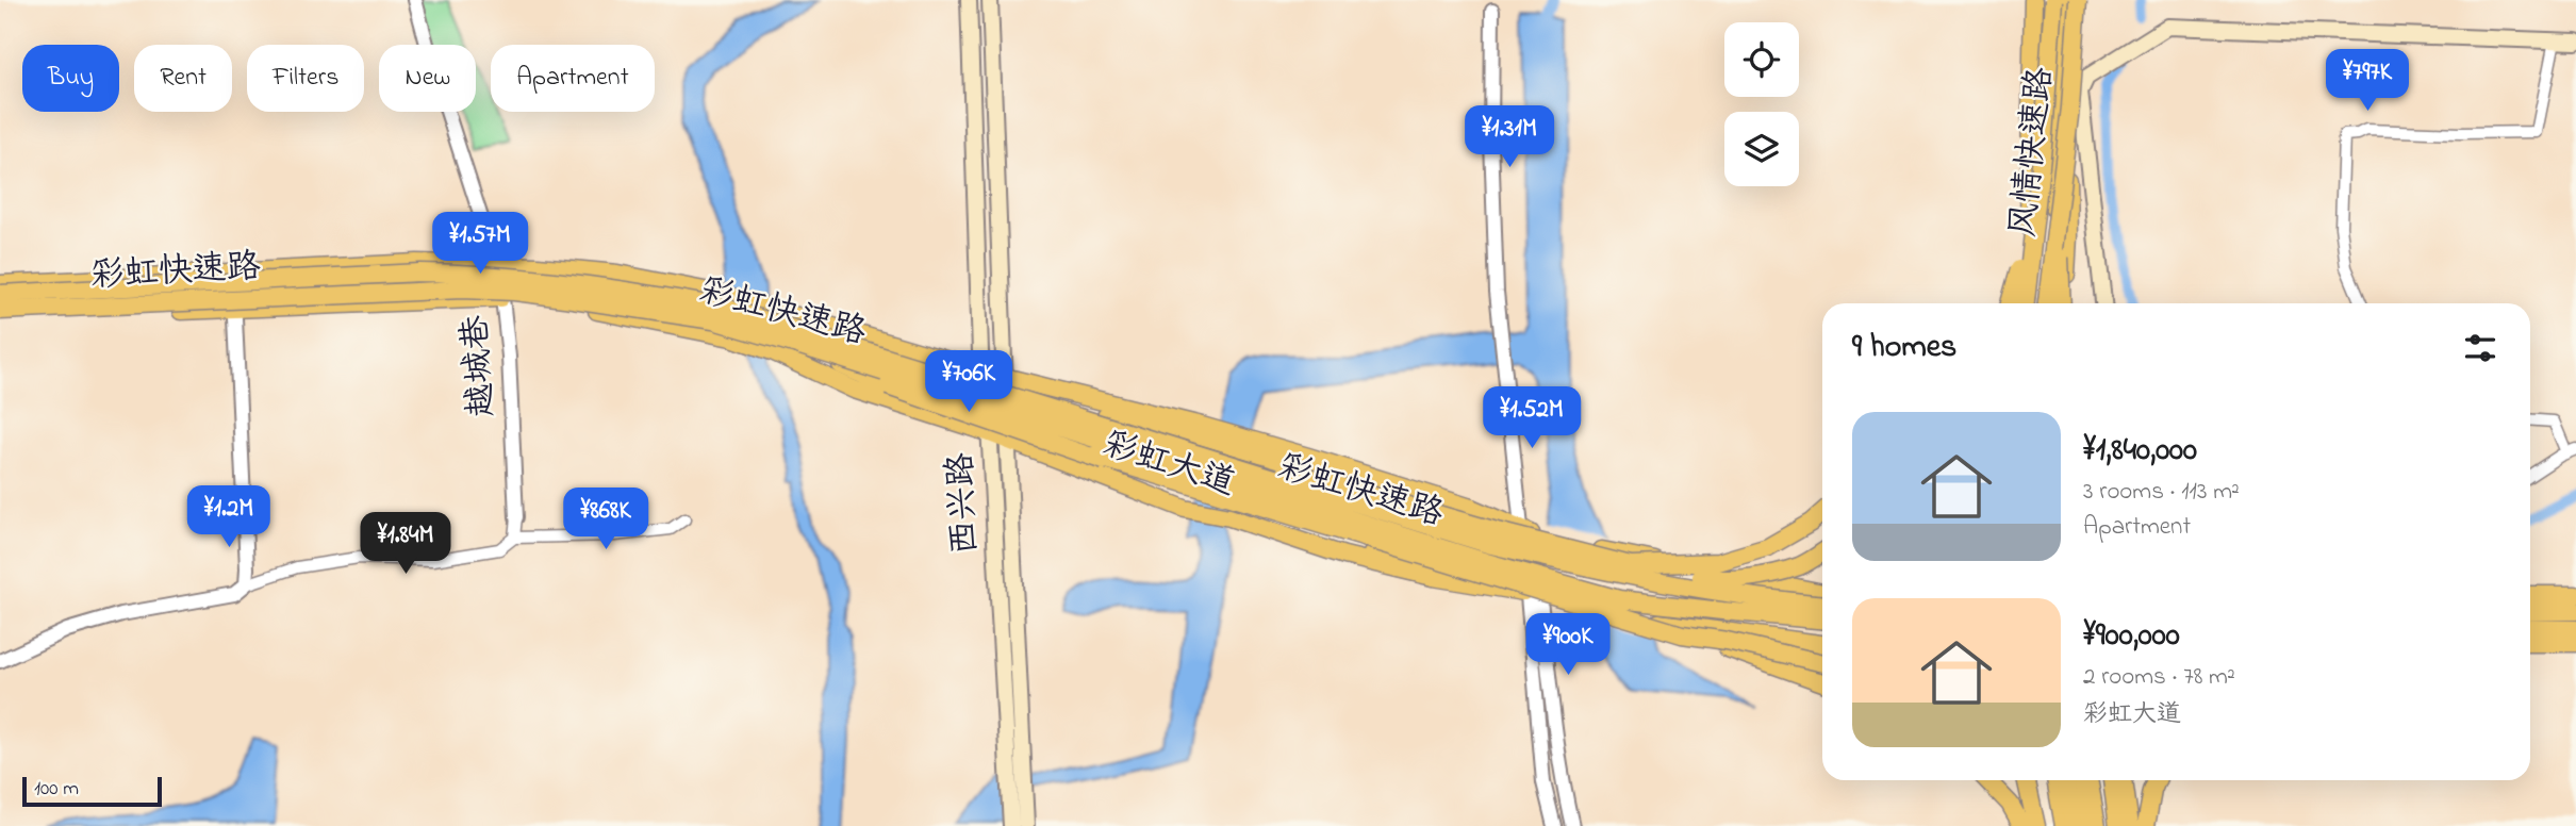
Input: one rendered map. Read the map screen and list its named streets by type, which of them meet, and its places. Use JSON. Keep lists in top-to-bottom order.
{
  "streets": {
    "main road": [
      "风情快速路",
      "彩虹快速路",
      "彩虹大道",
      "西兴路"
    ],
    "street": ["越城巷"]
  },
  "crossings": [
    ["越城巷", "彩虹大道"],
    ["彩虹大道", "西兴路"]
  ],
  "scale_bar": "100 m",
  "page": {
    "chip": [
      "Buy",
      "Rent",
      "Filters",
      "New",
      "Apartment"
    ],
    "price": [
      "¥797K",
      "¥1.31M",
      "¥1.57M",
      "¥706K",
      "¥1.52M",
      "¥1.2M",
      "¥868K",
      "¥1.84M",
      "¥900K"
    ],
    "heading": "9 homes",
    "list": [
      {
        "name": "¥1,840,000",
        "note": "3 rooms · 113 m² · Apartment"
      },
      {
        "name": "¥900,000",
        "note": "2 rooms · 78 m² · 彩虹大道"
      }
    ],
    "scale": "100 m"
  }
}
